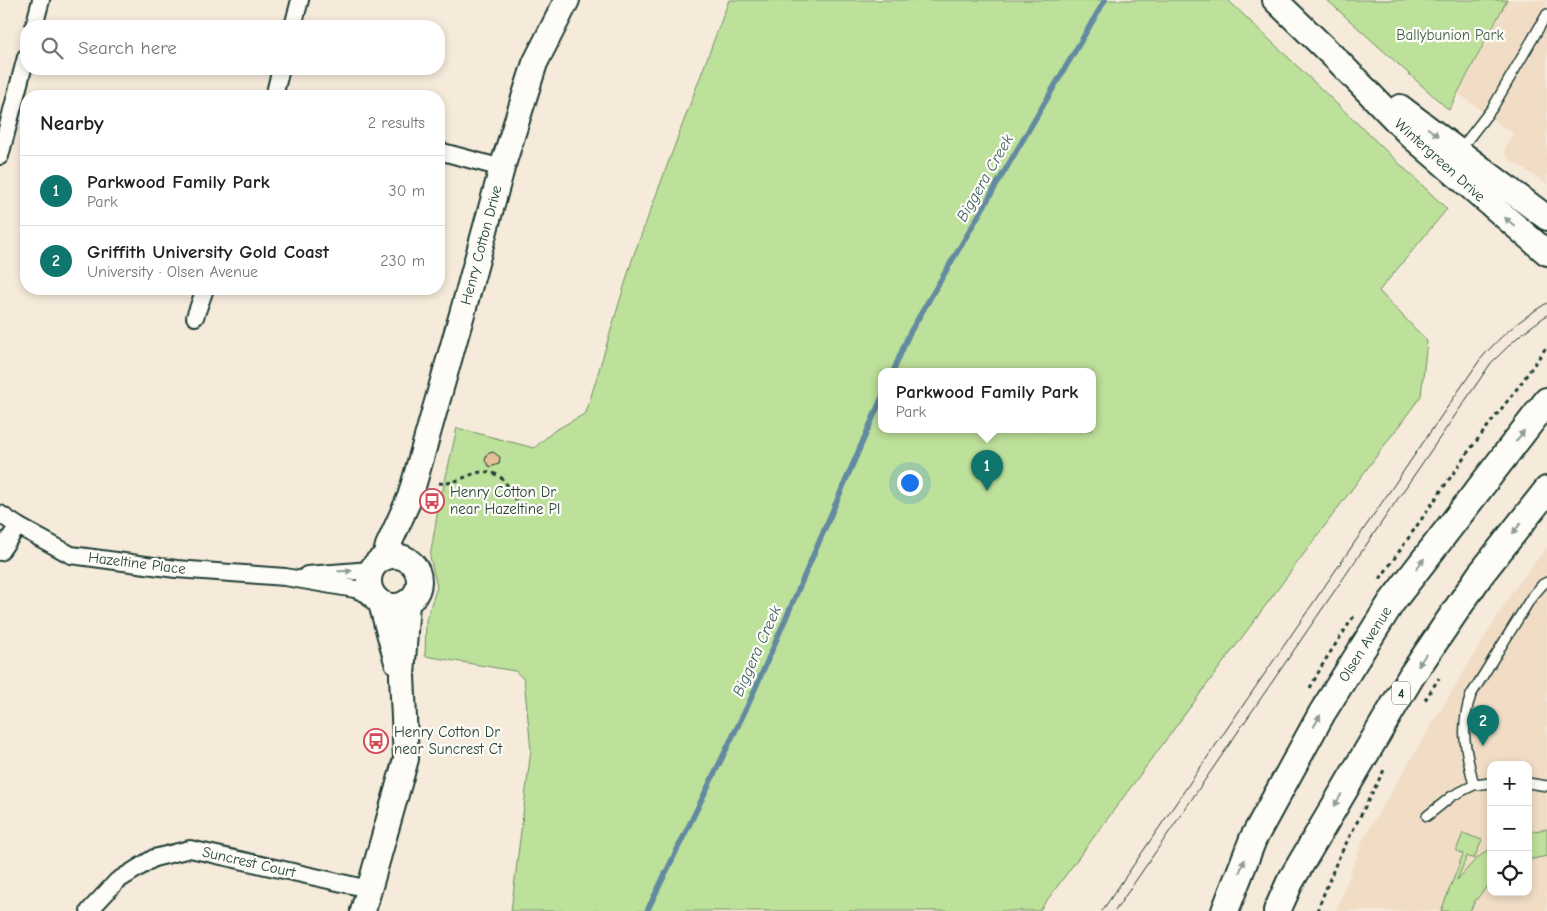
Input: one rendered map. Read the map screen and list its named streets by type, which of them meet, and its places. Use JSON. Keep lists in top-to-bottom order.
{
  "streets": {
    "main road": ["Olsen Avenue", "4"],
    "street": [
      "Wintergreen Drive",
      "Henry Cotton Drive",
      "Hazeltine Place",
      "Suncrest Court"
    ]
  },
  "crossings": [
    ["Henry Cotton Drive", "Hazeltine Place"]
  ],
  "water": ["Biggera Creek"],
  "parks": ["Ballybunion Park"],
  "places": {
    "bus stop": ["Henry Cotton Dr near Hazeltine Pl", "Henry Cotton Dr near Suncrest Ct"]
  },
  "page": {
    "search": "Search here",
    "heading": ["Nearby", "2 results"],
    "list": [
      {
        "mark": "1",
        "name": "Parkwood Family Park",
        "note": "Park",
        "value": "30 m"
      },
      {
        "mark": "2",
        "name": "Griffith University Gold Coast",
        "note": "University · Olsen Avenue",
        "value": "230 m"
      }
    ],
    "popup": ["Parkwood Family Park", "Park"],
    "pins": ["1", "2"],
    "map_buttons": ["+", "−"]
  }
}
